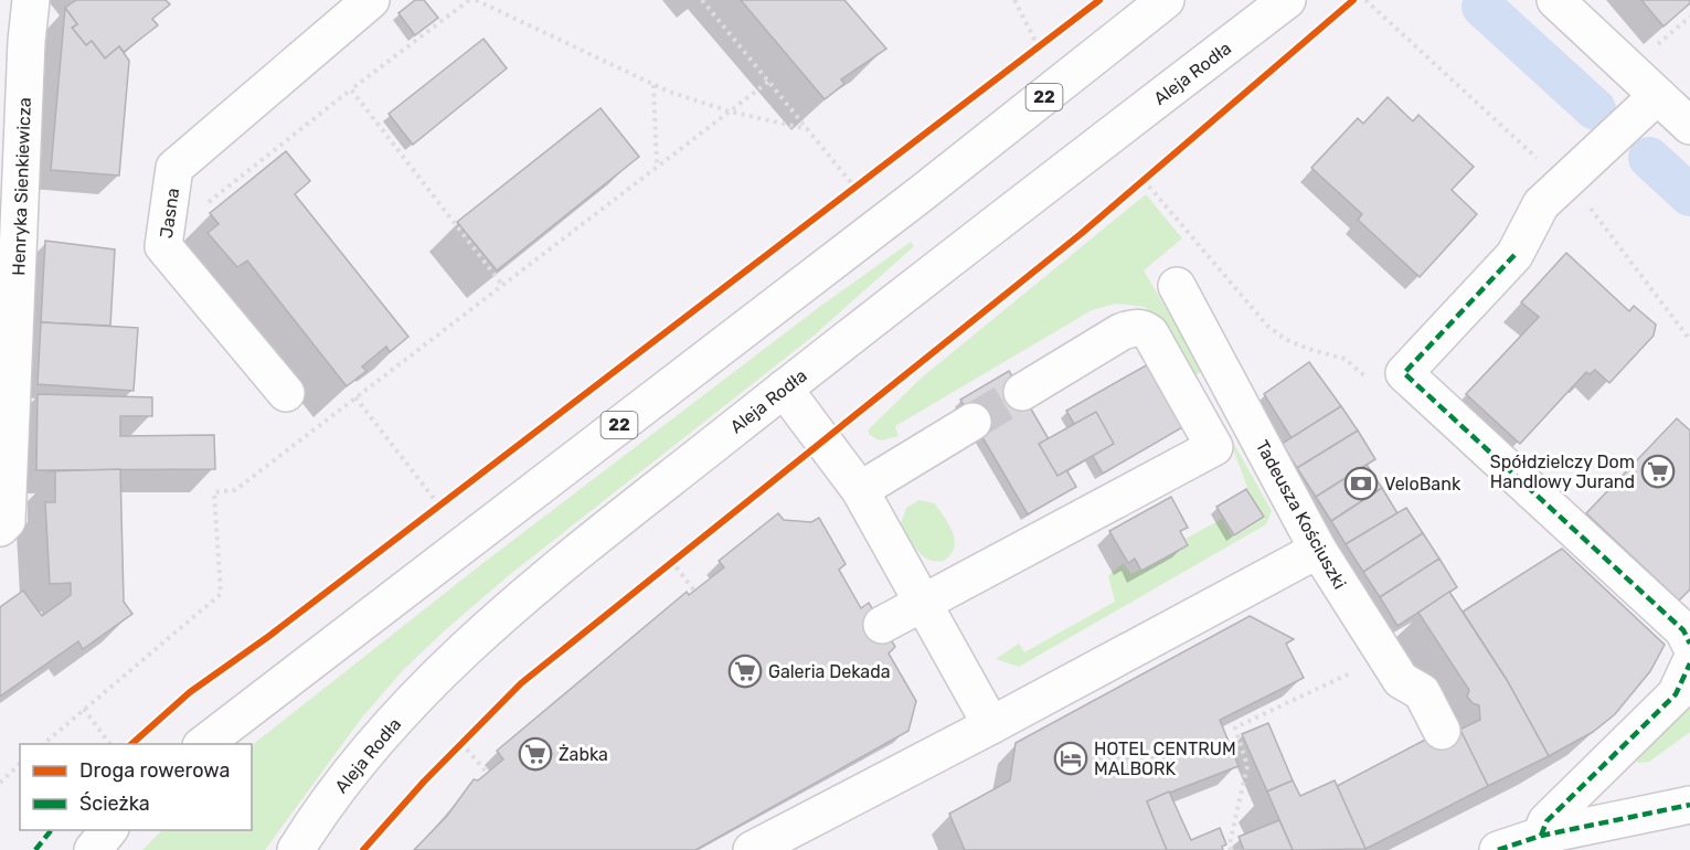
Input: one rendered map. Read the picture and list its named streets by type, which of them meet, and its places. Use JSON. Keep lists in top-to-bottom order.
{
  "streets": {
    "main road": [
      "Aleja Rodła",
      "22",
      "Henryka Sienkiewicza",
      "Jasna",
      "Tadeusza Kościuszki"
    ]
  },
  "places": {
    "supermarket": ["Spółdzielczy Dom Handlowy Jurand", "Galeria Dekada", "Żabka"],
    "bank": ["VeloBank"],
    "hotel": ["HOTEL CENTRUM MALBORK"]
  },
  "legend": ["Droga rowerowa", "Ścieżka"]
}
